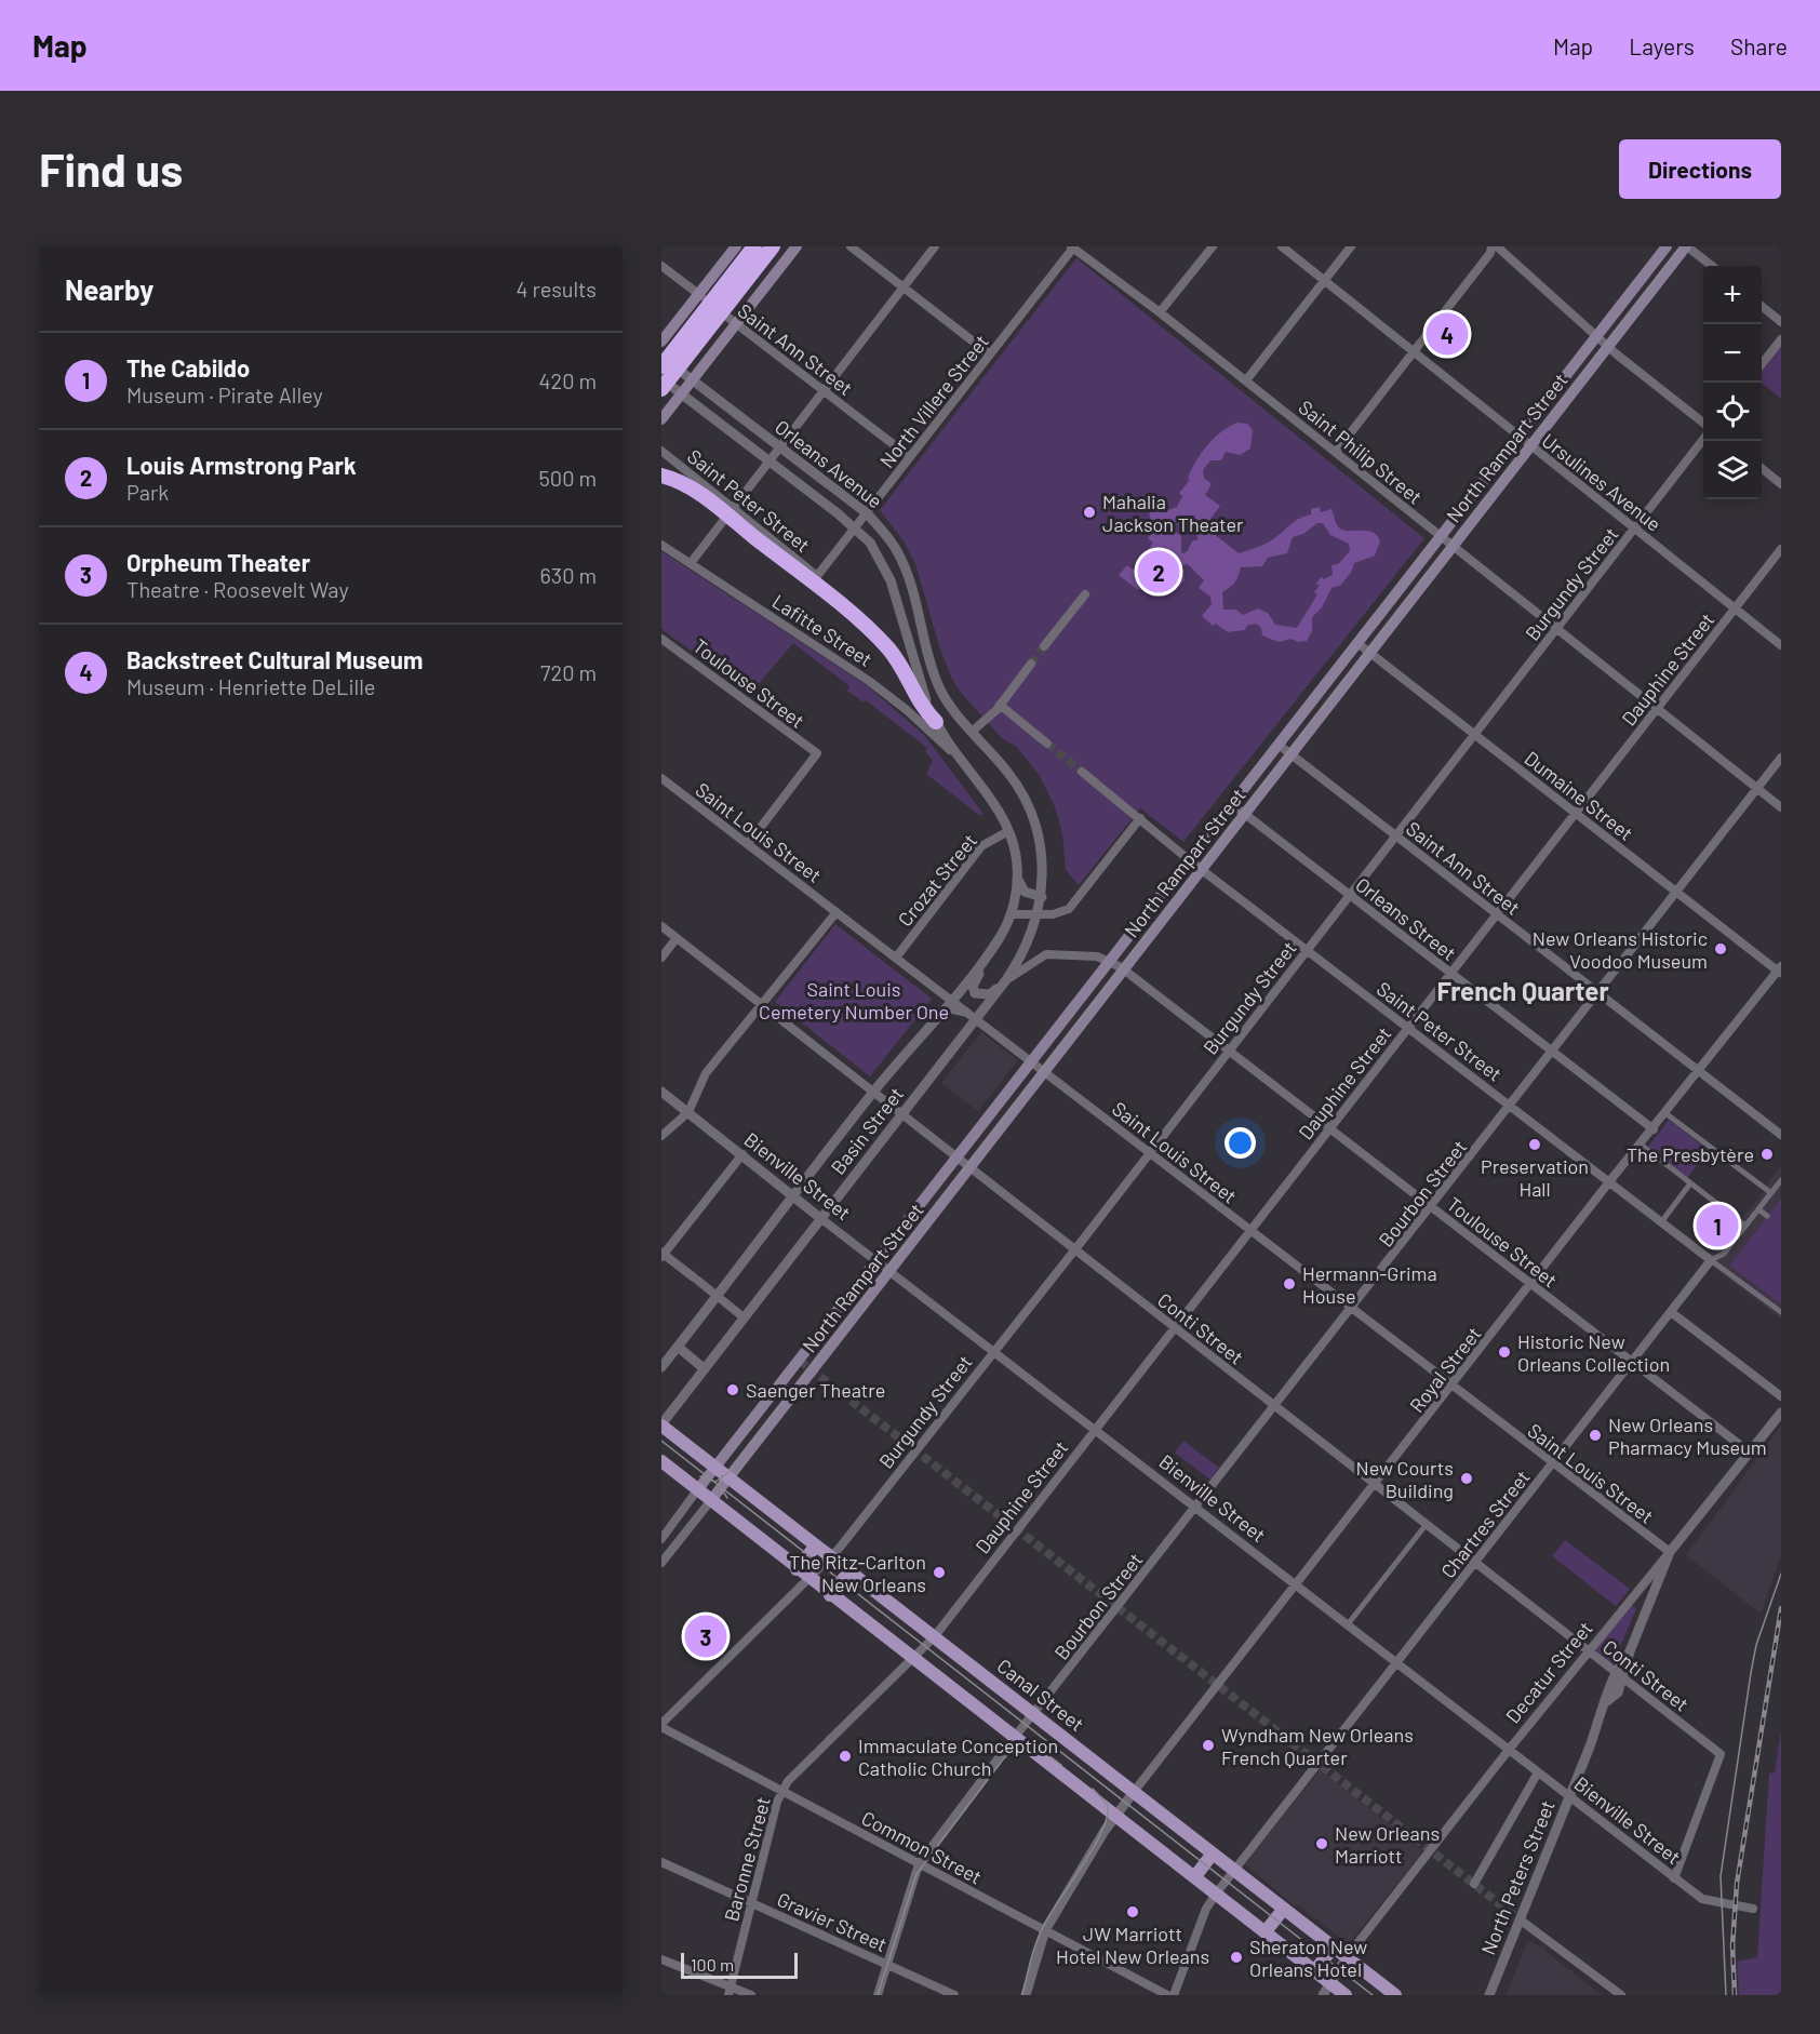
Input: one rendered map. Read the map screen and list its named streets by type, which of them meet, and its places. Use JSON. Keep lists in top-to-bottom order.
{
  "streets": {
    "main road": ["North Rampart Street", "Canal Street"],
    "street": [
      "Saint Ann Street",
      "North Villere Street",
      "Saint Philip Street",
      "Orleans Avenue",
      "Ursulines Avenue",
      "Saint Peter Street",
      "Burgundy Street",
      "Lafitte Street",
      "Dauphine Street",
      "Toulouse Street",
      "Dumaine Street",
      "Saint Louis Street",
      "Crozat Street",
      "Orleans Street",
      "Basin Street",
      "Bienville Street",
      "Bourbon Street",
      "Conti Street",
      "Royal Street",
      "Chartres Street",
      "Decatur Street",
      "Common Street",
      "Baronne Street",
      "North Peters Street",
      "Gravier Street"
    ]
  },
  "crossings": [
    ["Saint Ann Street", "North Villere Street"],
    ["Saint Ann Street", "North Rampart Street"],
    ["Saint Ann Street", "Burgundy Street"],
    ["Saint Ann Street", "Dauphine Street"],
    ["Saint Ann Street", "Bourbon Street"],
    ["Saint Ann Street", "Royal Street"],
    ["North Villere Street", "Saint Philip Street"],
    ["North Villere Street", "Orleans Avenue"],
    ["North Villere Street", "Saint Peter Street"],
    ["North Rampart Street", "Saint Philip Street"],
    ["North Rampart Street", "Ursulines Avenue"],
    ["North Rampart Street", "Saint Peter Street"],
    ["North Rampart Street", "Toulouse Street"],
    ["North Rampart Street", "Dumaine Street"],
    ["North Rampart Street", "Saint Louis Street"],
    ["North Rampart Street", "Orleans Street"],
    ["North Rampart Street", "Bienville Street"],
    ["North Rampart Street", "Conti Street"],
    ["North Rampart Street", "Canal Street"],
    ["Saint Philip Street", "Burgundy Street"],
    ["Saint Philip Street", "Dauphine Street"],
    ["Saint Philip Street", "Bourbon Street"],
    ["Orleans Avenue", "Lafitte Street"],
    ["Orleans Avenue", "Toulouse Street"],
    ["Orleans Avenue", "Crozat Street"],
    ["Orleans Avenue", "Basin Street"],
    ["Ursulines Avenue", "Burgundy Street"],
    ["Ursulines Avenue", "Dauphine Street"],
    ["Saint Peter Street", "Burgundy Street"],
    ["Saint Peter Street", "Dauphine Street"],
    ["Saint Peter Street", "Bourbon Street"],
    ["Saint Peter Street", "Royal Street"],
    ["Saint Peter Street", "Chartres Street"],
    ["Burgundy Street", "Toulouse Street"],
    ["Burgundy Street", "Dumaine Street"],
    ["Burgundy Street", "Saint Louis Street"],
    ["Burgundy Street", "Orleans Street"],
    ["Burgundy Street", "Bienville Street"],
    ["Burgundy Street", "Conti Street"],
    ["Burgundy Street", "Canal Street"],
    ["Burgundy Street", "Common Street"],
    ["Dauphine Street", "Toulouse Street"],
    ["Dauphine Street", "Dumaine Street"],
    ["Dauphine Street", "Saint Louis Street"],
    ["Dauphine Street", "Orleans Street"],
    ["Dauphine Street", "Bienville Street"],
    ["Dauphine Street", "Conti Street"],
    ["Dauphine Street", "Canal Street"],
    ["Dauphine Street", "Baronne Street"],
    ["Toulouse Street", "Saint Louis Street"],
    ["Toulouse Street", "Basin Street"],
    ["Toulouse Street", "Bourbon Street"],
    ["Toulouse Street", "Royal Street"],
    ["Toulouse Street", "Chartres Street"],
    ["Toulouse Street", "Decatur Street"],
    ["Dumaine Street", "Bourbon Street"],
    ["Dumaine Street", "Royal Street"],
    ["Saint Louis Street", "Crozat Street"],
    ["Saint Louis Street", "Basin Street"],
    ["Saint Louis Street", "Bourbon Street"],
    ["Saint Louis Street", "Royal Street"],
    ["Saint Louis Street", "Chartres Street"],
    ["Saint Louis Street", "Decatur Street"],
    ["Saint Louis Street", "North Peters Street"],
    ["Orleans Street", "Bourbon Street"],
    ["Orleans Street", "Royal Street"],
    ["Basin Street", "Bienville Street"],
    ["Basin Street", "Conti Street"],
    ["Basin Street", "Canal Street"],
    ["Bienville Street", "Bourbon Street"],
    ["Bienville Street", "Conti Street"],
    ["Bienville Street", "Royal Street"],
    ["Bienville Street", "Chartres Street"],
    ["Bienville Street", "Decatur Street"],
    ["Bienville Street", "North Peters Street"],
    ["Bourbon Street", "Conti Street"],
    ["Bourbon Street", "Canal Street"],
    ["Bourbon Street", "Common Street"],
    ["Bourbon Street", "Gravier Street"],
    ["Conti Street", "Royal Street"],
    ["Conti Street", "Chartres Street"],
    ["Conti Street", "Decatur Street"],
    ["Conti Street", "North Peters Street"],
    ["Royal Street", "Canal Street"],
    ["Chartres Street", "Canal Street"],
    ["Decatur Street", "Canal Street"],
    ["Decatur Street", "North Peters Street"],
    ["Canal Street", "Baronne Street"],
    ["Common Street", "Baronne Street"],
    ["Baronne Street", "Gravier Street"]
  ],
  "districts": ["French Quarter"],
  "parks": ["Saint Louis Cemetery Number One"],
  "places": [
    "Mahalia Jackson Theater",
    "New Orleans Historic Voodoo Museum",
    "Preservation Hall",
    "The Presbytère",
    "Hermann-Grima House",
    "Historic New Orleans Collection",
    "Saenger Theatre",
    "New Orleans Pharmacy Museum",
    "New Courts Building",
    "The Ritz-Carlton New Orleans",
    "Wyndham New Orleans French Quarter",
    "Immaculate Conception Catholic Church",
    "New Orleans Marriott",
    "JW Marriott Hotel New Orleans",
    "Sheraton New Orleans Hotel"
  ],
  "scale_bar": "100 m",
  "page": {
    "header": "Map",
    "nav": ["Map", "Layers", "Share"],
    "buttons": "Directions",
    "title": "Find us",
    "heading": ["Nearby", "4 results"],
    "map_buttons": ["+", "−"],
    "pins": [
      "4",
      "2",
      "1",
      "3"
    ],
    "list": [
      {
        "mark": "1",
        "name": "The Cabildo",
        "note": "Museum · Pirate Alley",
        "value": "420 m"
      },
      {
        "mark": "2",
        "name": "Louis Armstrong Park",
        "note": "Park",
        "value": "500 m"
      },
      {
        "mark": "3",
        "name": "Orpheum Theater",
        "note": "Theatre · Roosevelt Way",
        "value": "630 m"
      },
      {
        "mark": "4",
        "name": "Backstreet Cultural Museum",
        "note": "Museum · Henriette DeLille",
        "value": "720 m"
      }
    ],
    "scale": "100 m"
  }
}
